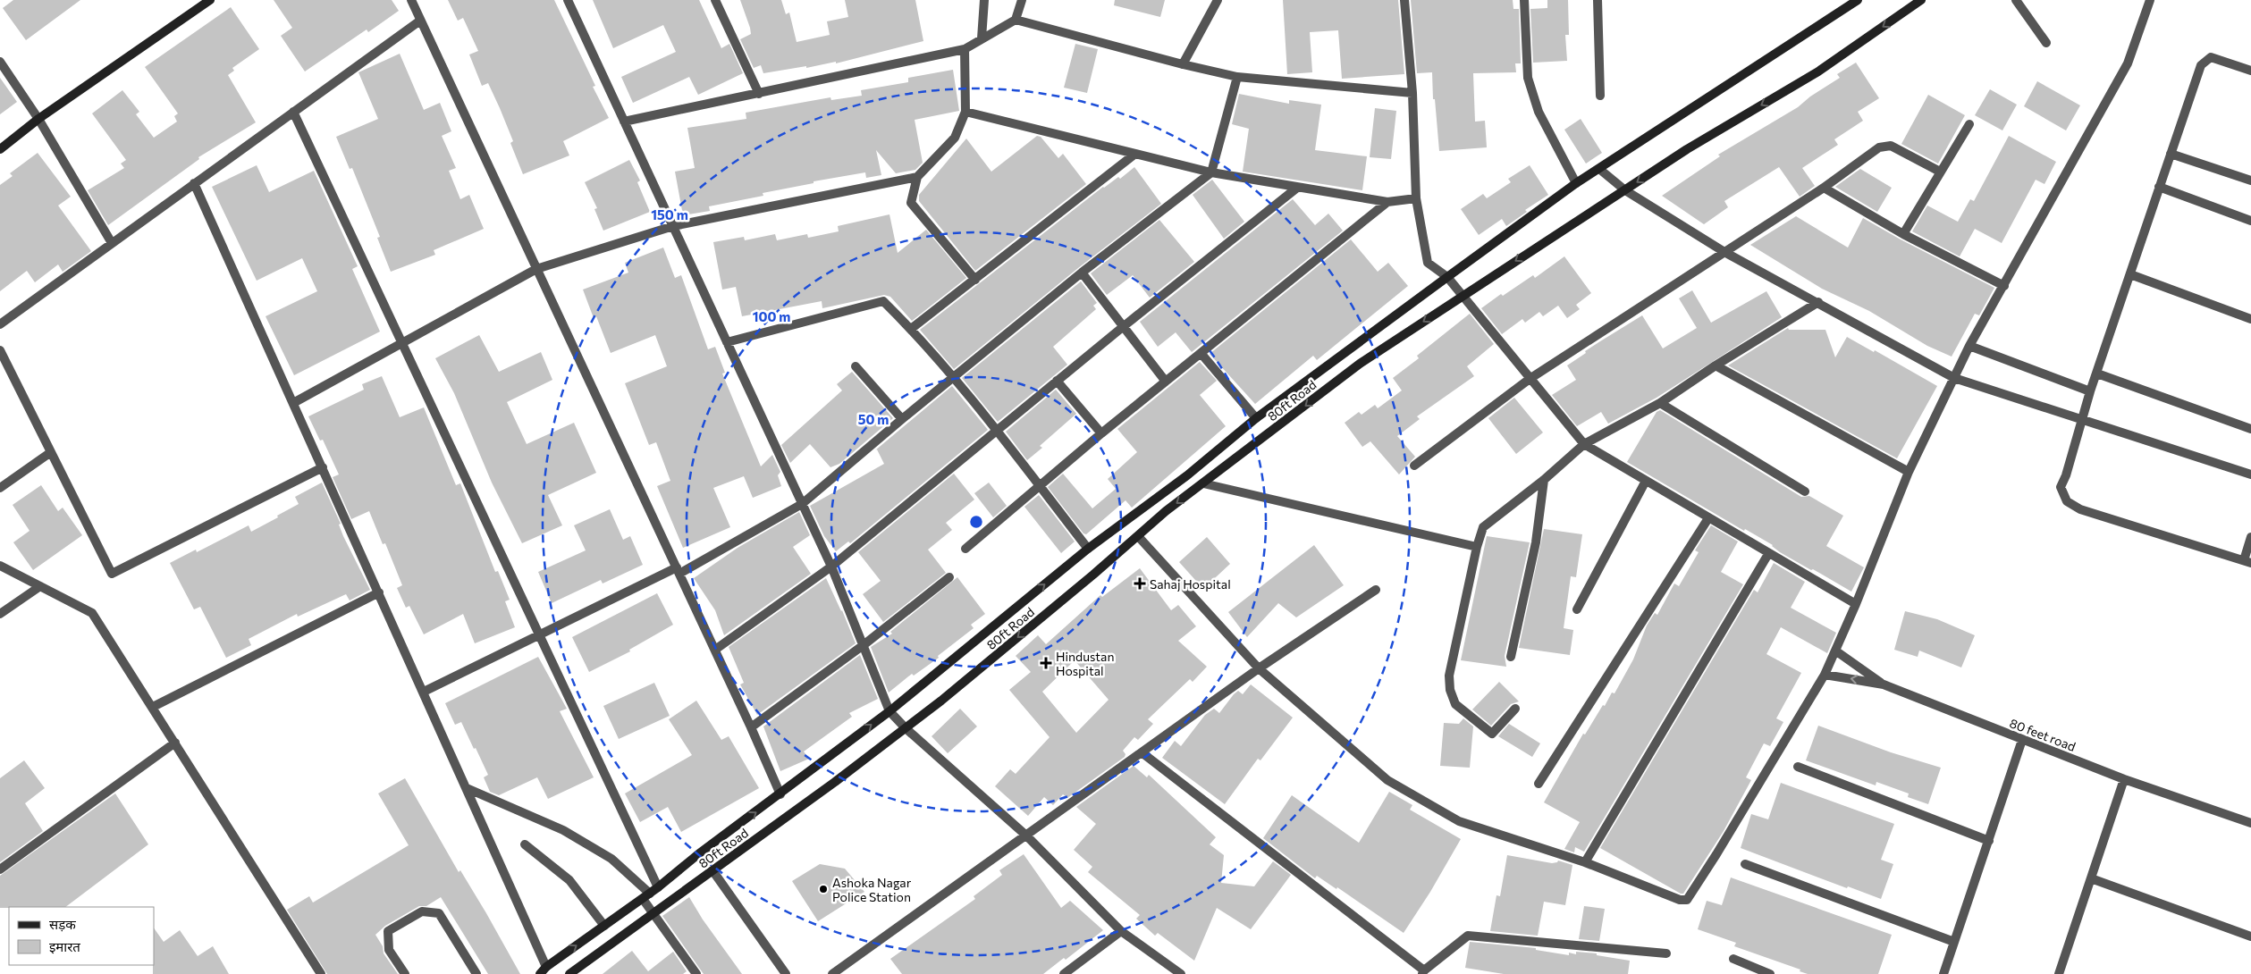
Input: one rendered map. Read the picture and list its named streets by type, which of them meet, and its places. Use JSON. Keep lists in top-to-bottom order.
{
  "streets": {
    "main road": ["80ft Road"],
    "street": ["80 feet road"]
  },
  "places": {
    "health": ["Sahaj Hospital", "Hindustan Hospital"],
    "other": ["Ashoka Nagar Police Station"]
  },
  "legend": ["सड़क", "इमारत"],
  "rings": ["150 m", "100 m", "50 m"]
}
